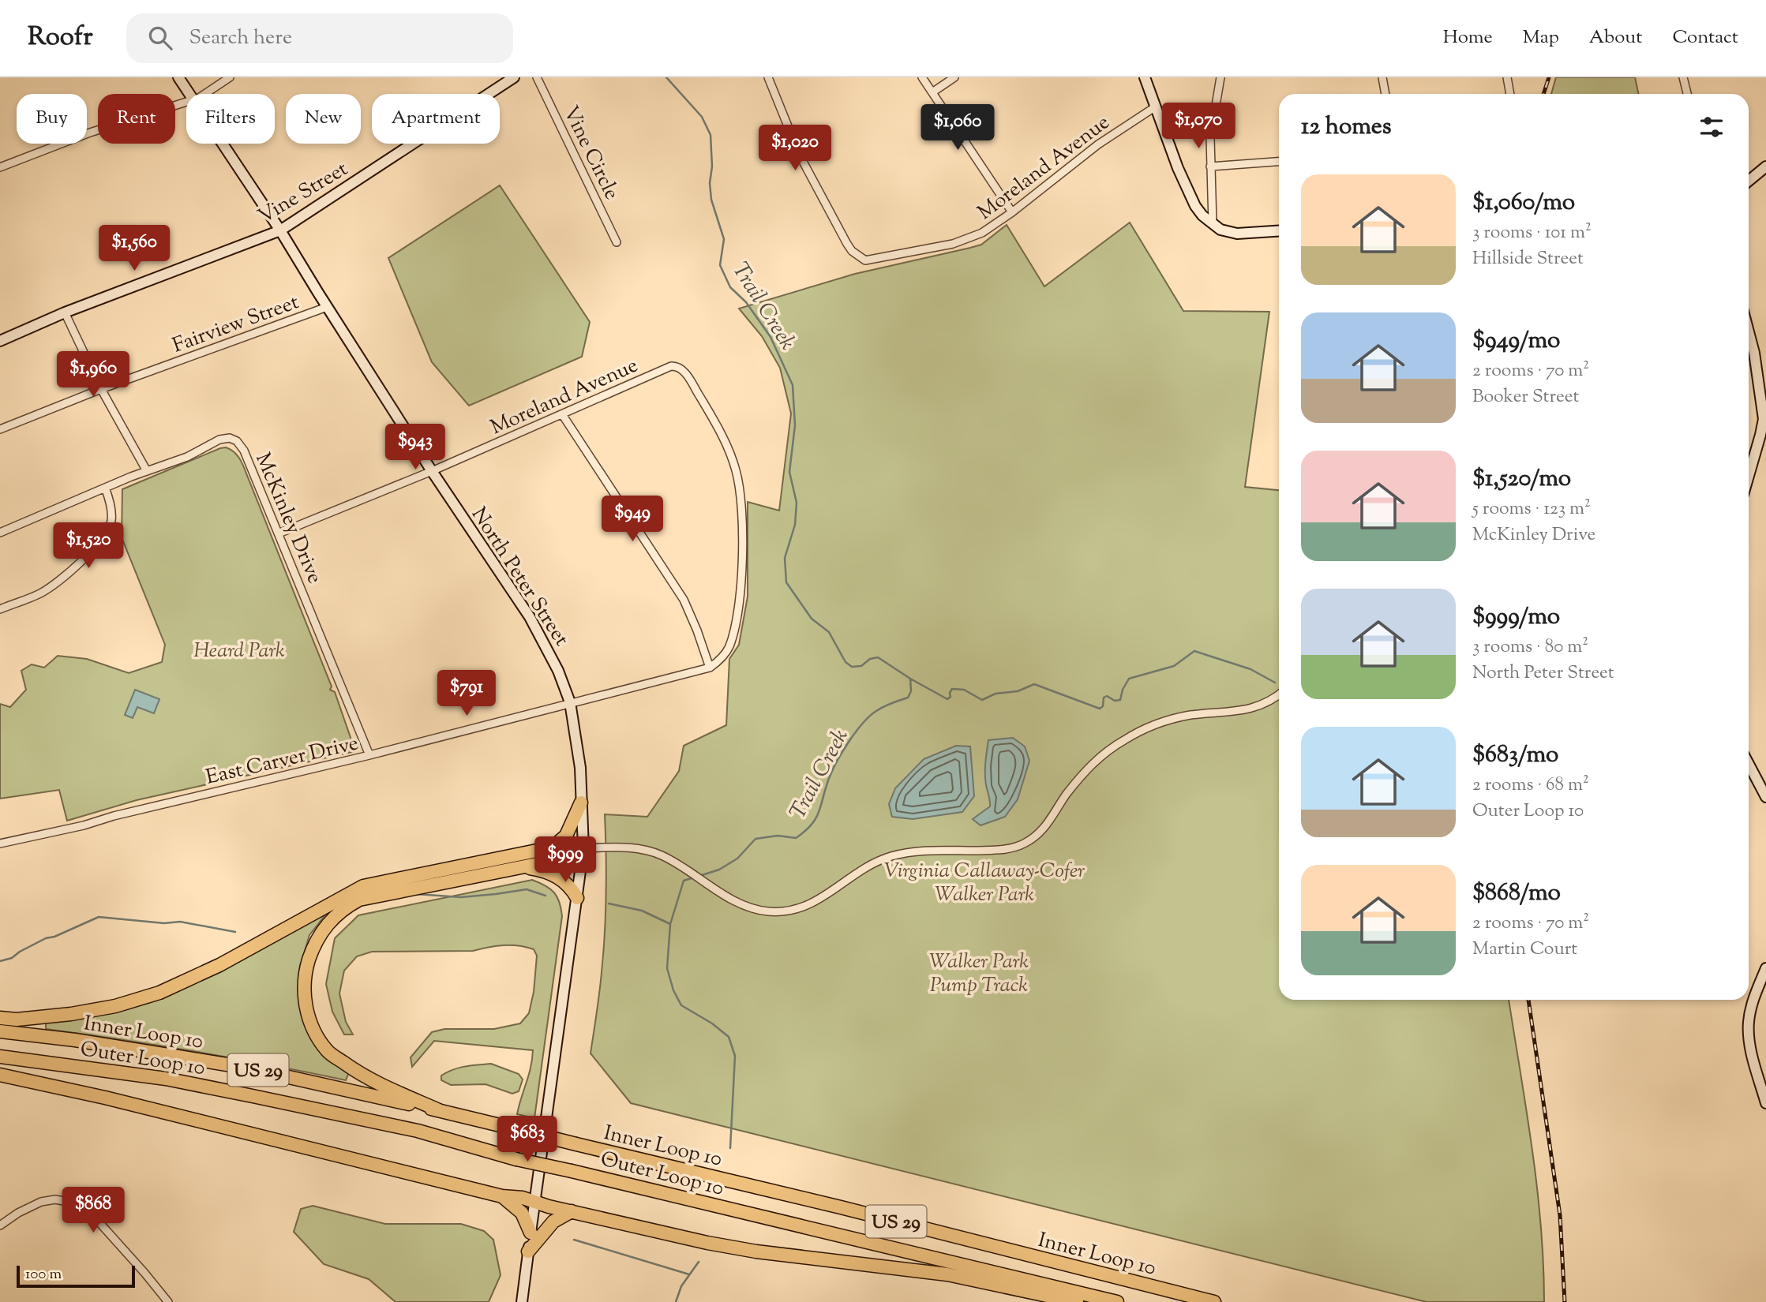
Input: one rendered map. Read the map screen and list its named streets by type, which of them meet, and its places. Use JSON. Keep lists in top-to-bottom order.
{
  "streets": {
    "highway": ["Inner Loop 10", "Outer Loop 10", "US 29"],
    "street": [
      "Vine Circle",
      "Moreland Avenue",
      "Vine Street",
      "Fairview Street",
      "McKinley Drive",
      "North Peter Street",
      "East Carver Drive"
    ]
  },
  "crossings": [
    ["Moreland Avenue", "McKinley Drive"],
    ["Moreland Avenue", "North Peter Street"],
    ["Moreland Avenue", "East Carver Drive"],
    ["Vine Street", "North Peter Street"],
    ["Fairview Street", "North Peter Street"],
    ["McKinley Drive", "East Carver Drive"],
    ["North Peter Street", "East Carver Drive"]
  ],
  "water": ["Trail Creek"],
  "parks": ["Heard Park", "Virginia Callaway-Cofer Walker Park", "Walker Park Pump Track"],
  "scale_bar": "100 m",
  "page": {
    "header": "Roofr",
    "search": "Search here",
    "nav": [
      "Home",
      "Map",
      "About",
      "Contact"
    ],
    "chip": [
      "Buy",
      "Rent",
      "Filters",
      "New",
      "Apartment"
    ],
    "heading": "12 homes",
    "price": [
      "$1,070",
      "$1,060",
      "$1,020",
      "$1,560",
      "$1,960",
      "$943",
      "$949",
      "$1,520",
      "$791",
      "$999",
      "$683",
      "$868"
    ],
    "list": [
      {
        "name": "$1,060/mo",
        "note": "3 rooms · 101 m² · Hillside Street"
      },
      {
        "name": "$949/mo",
        "note": "2 rooms · 70 m² · Booker Street"
      },
      {
        "name": "$1,520/mo",
        "note": "5 rooms · 123 m² · McKinley Drive"
      },
      {
        "name": "$999/mo",
        "note": "3 rooms · 80 m² · North Peter Street"
      },
      {
        "name": "$683/mo",
        "note": "2 rooms · 68 m² · Outer Loop 10"
      },
      {
        "name": "$868/mo",
        "note": "2 rooms · 70 m² · Martin Court"
      }
    ],
    "scale": "100 m"
  }
}
